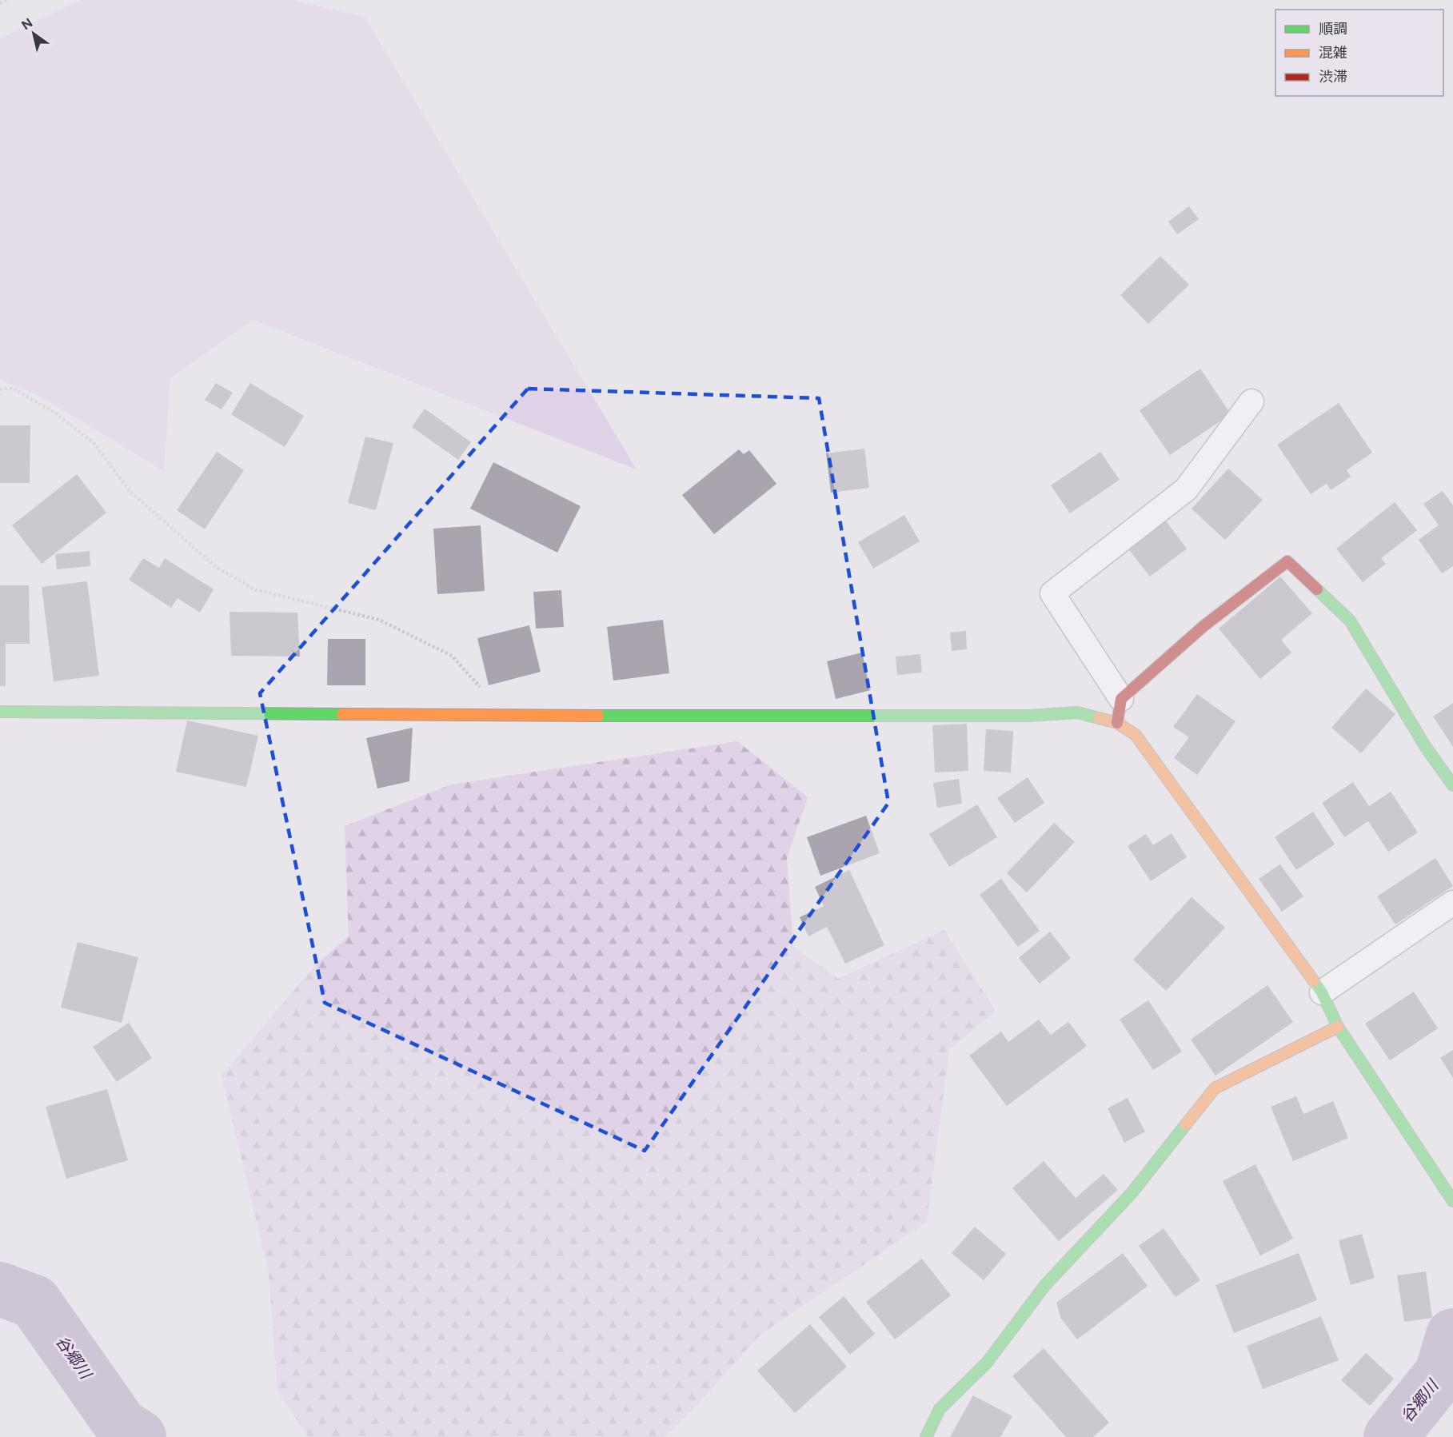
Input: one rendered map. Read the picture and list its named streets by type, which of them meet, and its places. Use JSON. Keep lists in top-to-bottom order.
{
  "water": ["谷郷川"],
  "legend": ["順調", "混雑", "渋滞"],
  "north": "top left"
}
